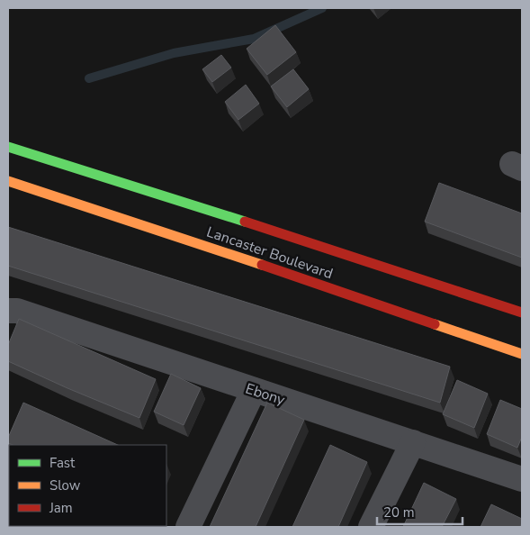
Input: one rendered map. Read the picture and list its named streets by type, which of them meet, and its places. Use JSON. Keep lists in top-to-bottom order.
{
  "streets": {
    "main road": ["Lancaster Boulevard"],
    "street": ["Ebony"]
  },
  "legend": ["Fast", "Slow", "Jam"],
  "scale_bar": "20 m"
}
